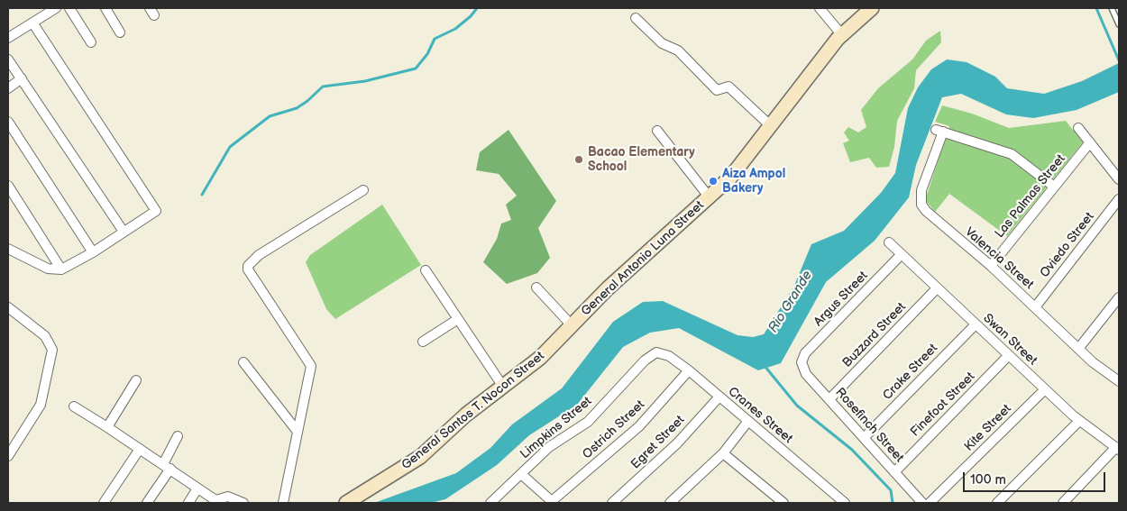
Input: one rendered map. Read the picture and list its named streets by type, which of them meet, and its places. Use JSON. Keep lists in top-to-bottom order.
{
  "streets": {
    "main road": ["General Antonio Luna Street", "General Santos T. Nocon Street"],
    "street": [
      "Las Palmas Street",
      "Oviedo Street",
      "Valencia Street",
      "Argus Street",
      "Buzzard Street",
      "Swan Street",
      "Crake Street",
      "Finefoot Street",
      "Cranes Street",
      "Rosefinch Street",
      "Limpkins Street",
      "Kite Street",
      "Ostrich Street",
      "Egret Street"
    ]
  },
  "crossings": [
    ["Las Palmas Street", "Valencia Street"],
    ["Oviedo Street", "Valencia Street"],
    ["General Antonio Luna Street", "General Santos T. Nocon Street"],
    ["Argus Street", "Swan Street"],
    ["Argus Street", "Rosefinch Street"],
    ["Buzzard Street", "Swan Street"],
    ["Buzzard Street", "Rosefinch Street"],
    ["Swan Street", "Crake Street"],
    ["Swan Street", "Finefoot Street"],
    ["Swan Street", "Kite Street"],
    ["Crake Street", "Rosefinch Street"],
    ["Finefoot Street", "Rosefinch Street"],
    ["Cranes Street", "Limpkins Street"],
    ["Cranes Street", "Ostrich Street"],
    ["Cranes Street", "Egret Street"]
  ],
  "water": ["Rio Grande"],
  "places": ["Bacao Elementary School", "Aiza Ampol Bakery"],
  "scale_bar": "100 m"
}
